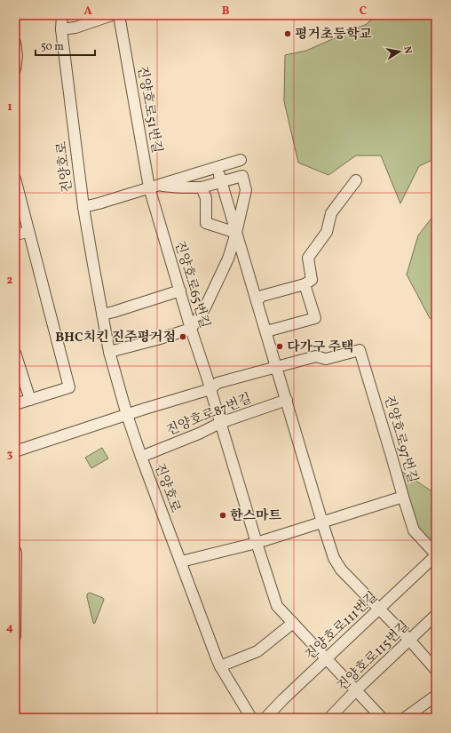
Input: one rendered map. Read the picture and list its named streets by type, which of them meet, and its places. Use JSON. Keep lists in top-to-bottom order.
{
  "streets": {
    "street": [
      "진양호로51번길",
      "진양호로",
      "진양호로65번길",
      "진양호로87번길",
      "진양호로97번길",
      "진양호로111번길",
      "진양호로115번길"
    ]
  },
  "crossings": [
    ["진양호로51번길", "진양호로65번길"],
    ["진양호로", "진양호로87번길"],
    ["진양호로", "진양호로97번길"],
    ["진양호로65번길", "진양호로87번길"]
  ],
  "places": [
    "평거초등학교",
    "BHC치킨 진주평거점",
    "다가구 주택",
    "한스마트"
  ],
  "scale_bar": "50 m",
  "north": "right",
  "grid": {
    "columns": ["A", "B", "C"],
    "rows": [
      "1",
      "2",
      "3",
      "4"
    ]
  }
}
